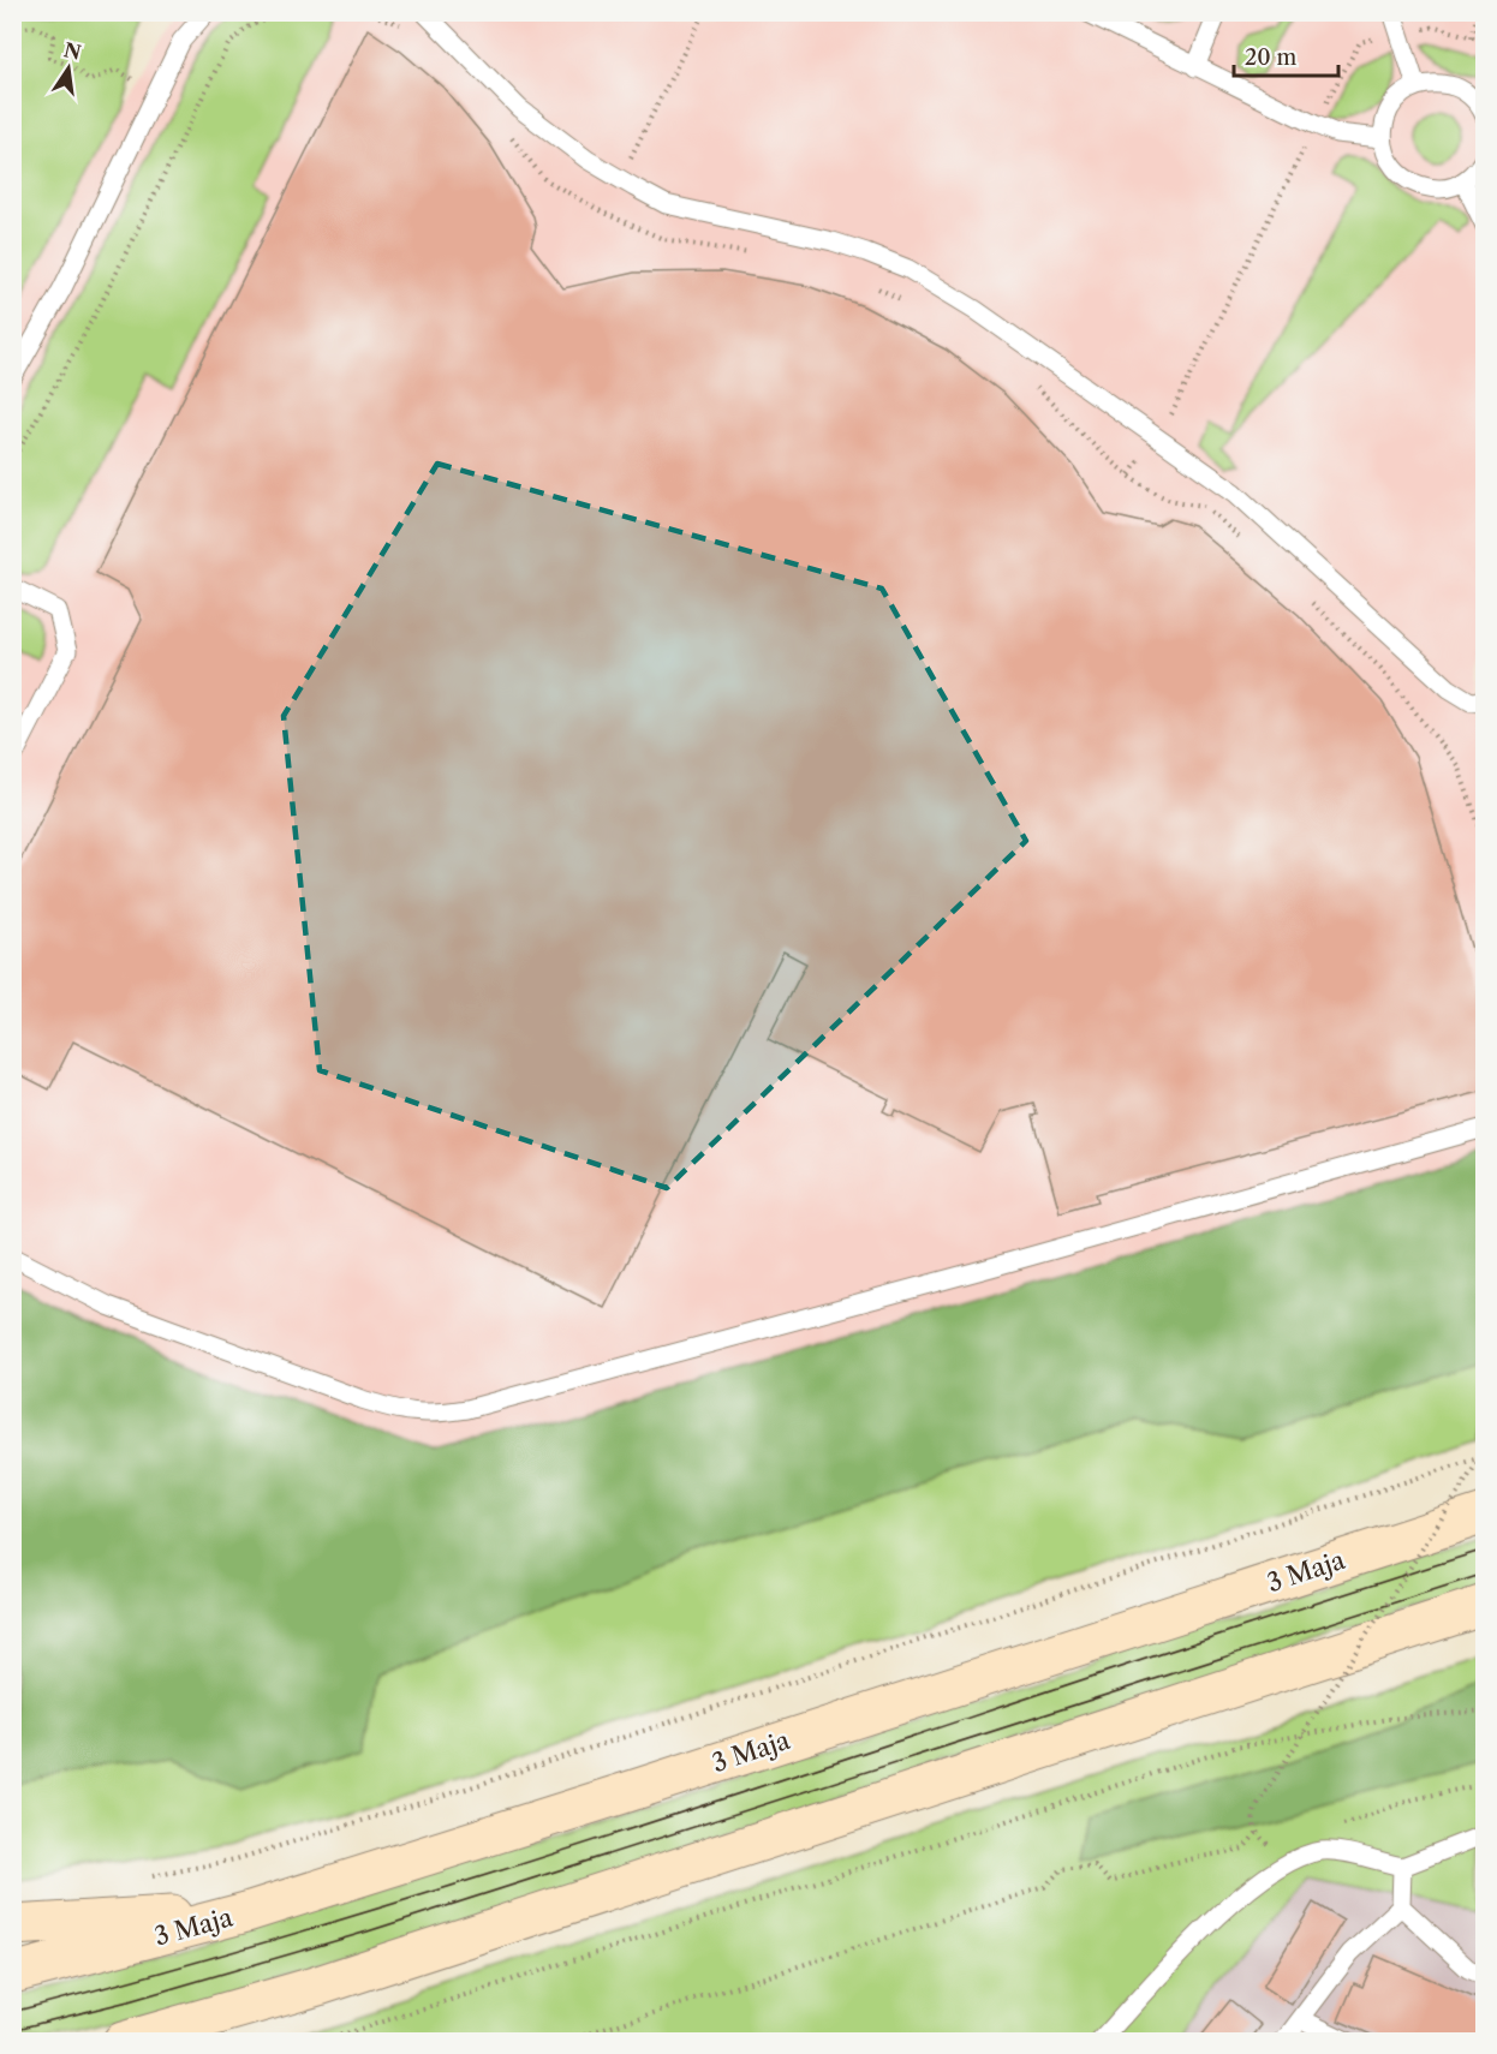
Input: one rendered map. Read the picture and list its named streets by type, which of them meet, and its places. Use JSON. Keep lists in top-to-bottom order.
{
  "streets": {
    "main road": ["3 Maja"]
  },
  "scale_bar": "20 m",
  "north": "top"
}
